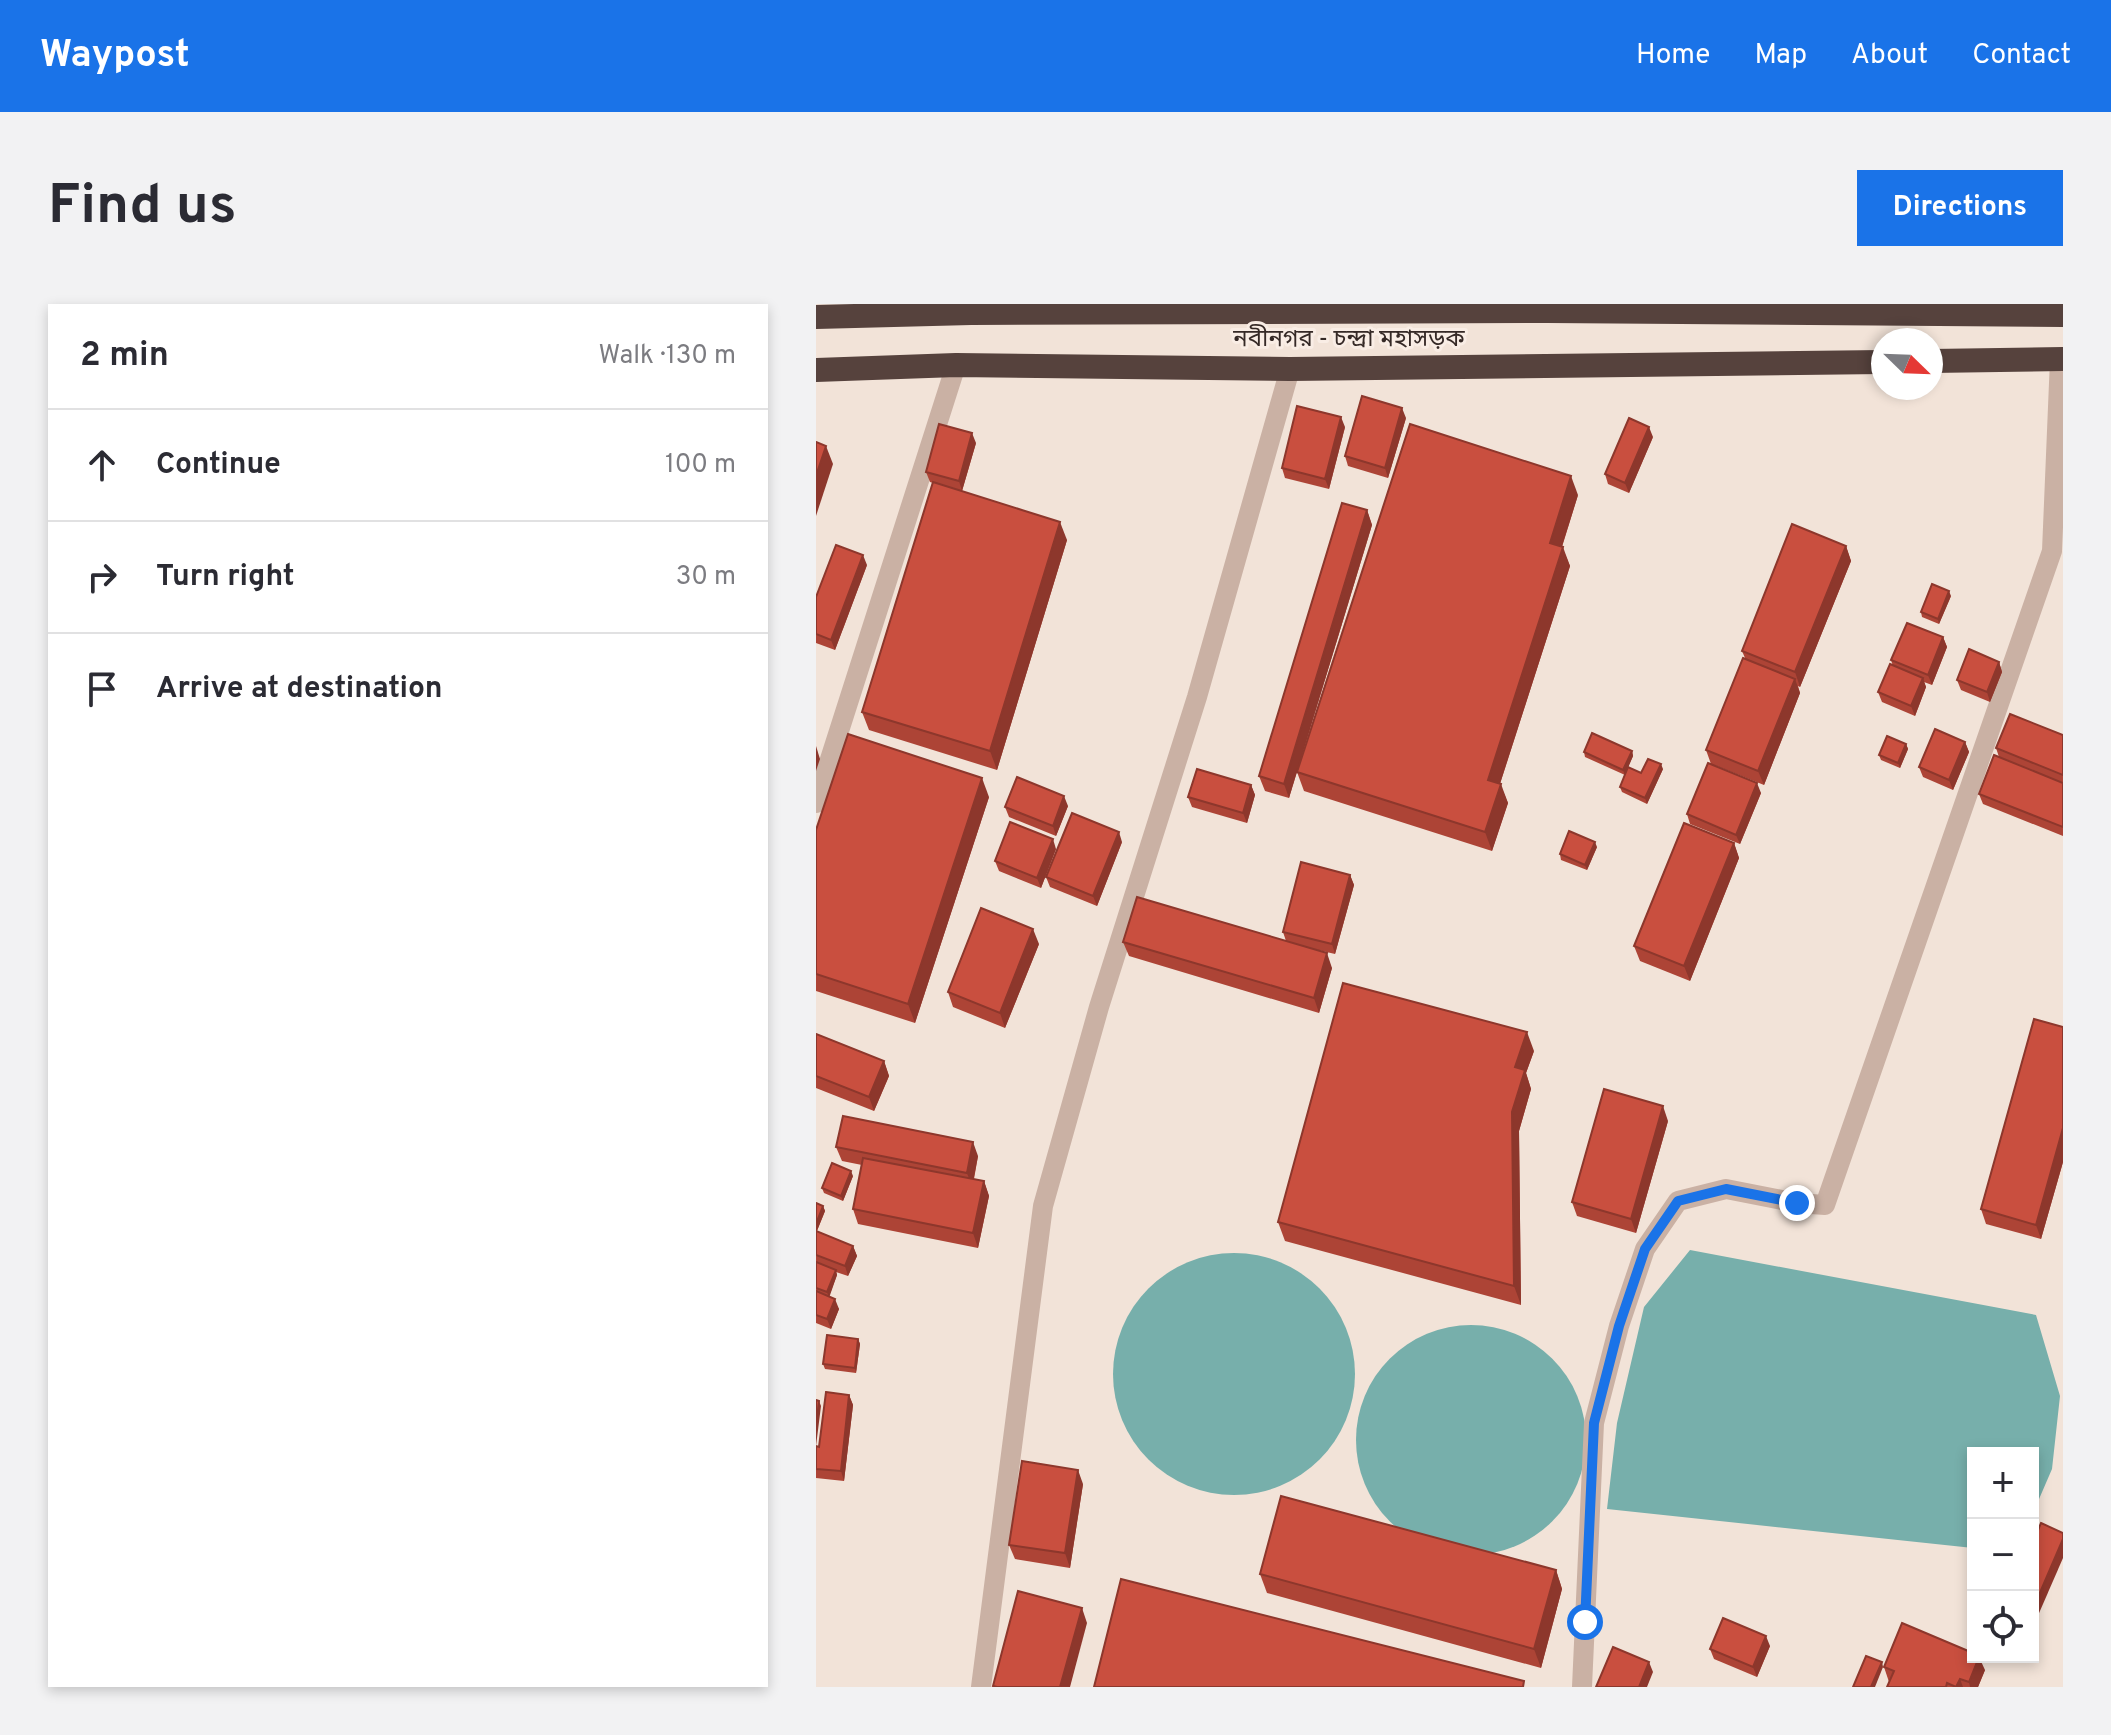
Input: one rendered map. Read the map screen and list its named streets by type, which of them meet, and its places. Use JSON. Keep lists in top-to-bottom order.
{
  "streets": {
    "highway": ["নবীনগর - চন্দ্রা মহাসড়ক"]
  },
  "north": "bottom right",
  "page": {
    "header": "Waypost",
    "nav": [
      "Home",
      "Map",
      "About",
      "Contact"
    ],
    "buttons": "Directions",
    "title": "Find us",
    "heading": ["2 min", "Walk · 130 m"],
    "list": [
      ["Continue", "100 m"],
      ["Turn right", "30 m"],
      "Arrive at destination"
    ],
    "map_buttons": ["+", "−"]
  }
}
